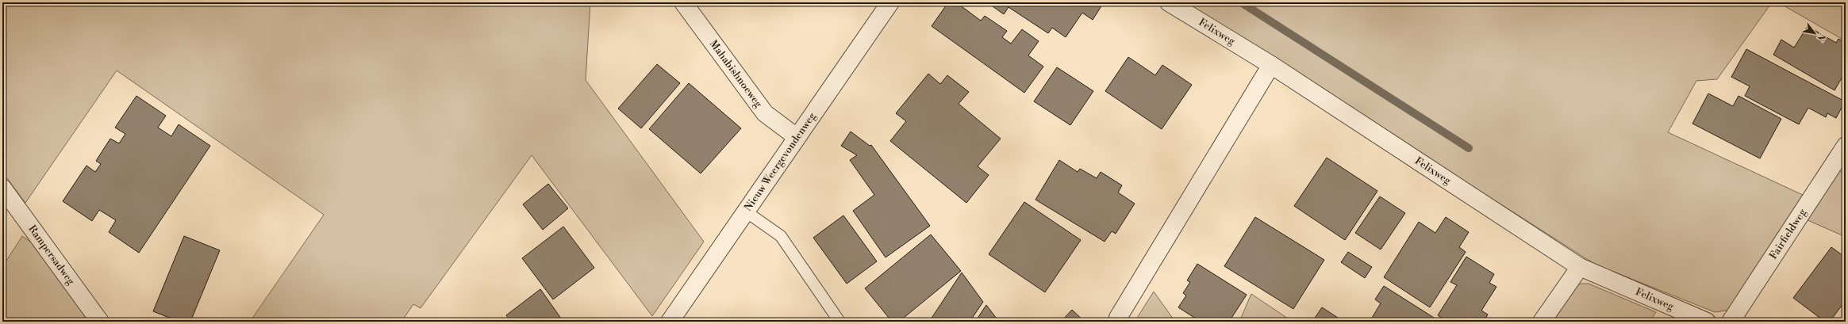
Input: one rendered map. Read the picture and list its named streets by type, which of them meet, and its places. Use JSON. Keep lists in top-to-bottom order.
{
  "streets": {
    "street": [
      "Felixweg",
      "Mahabishnoeweg",
      "Nieuw Weergevondenweg",
      "Fairfieldweg",
      "Rampersadweg"
    ]
  },
  "crossings": [
    ["Mahabishnoeweg", "Nieuw Weergevondenweg"]
  ],
  "north": "bottom right"
}
